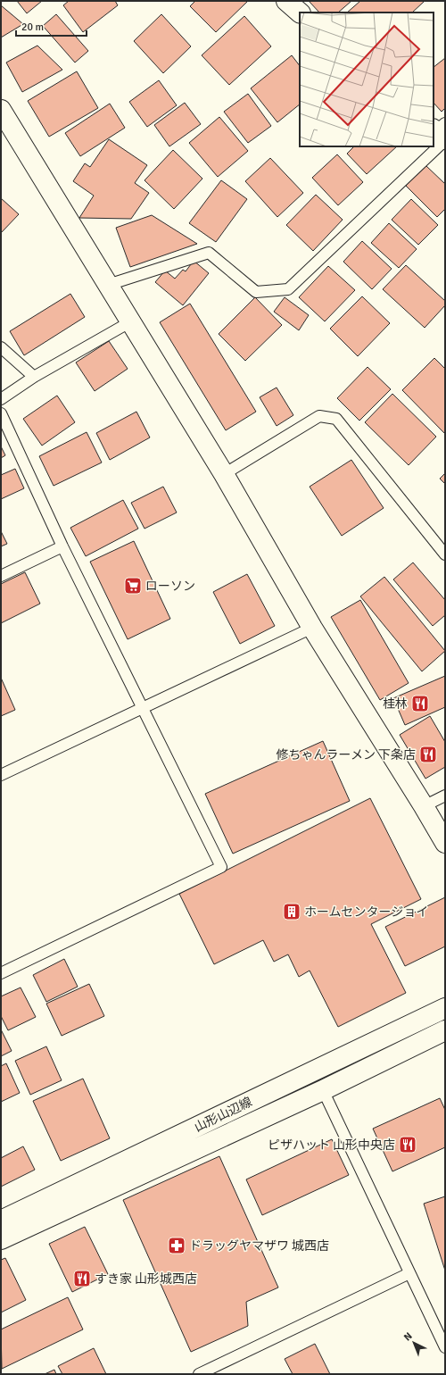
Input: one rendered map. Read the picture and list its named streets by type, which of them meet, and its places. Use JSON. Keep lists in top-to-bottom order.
{
  "streets": {
    "main road": ["山形山辺線"]
  },
  "places": {
    "supermarket": ["ローソン"],
    "restaurant": [
      "桂林",
      "修ちゃんラーメン 下条店",
      "ピザハット 山形中央店",
      "すき家 山形城西店"
    ],
    "building": ["ホームセンタージョイ"],
    "pharmacy": ["ドラッグヤマザワ 城西店"]
  },
  "scale_bar": "20 m",
  "north": "top left"
}
